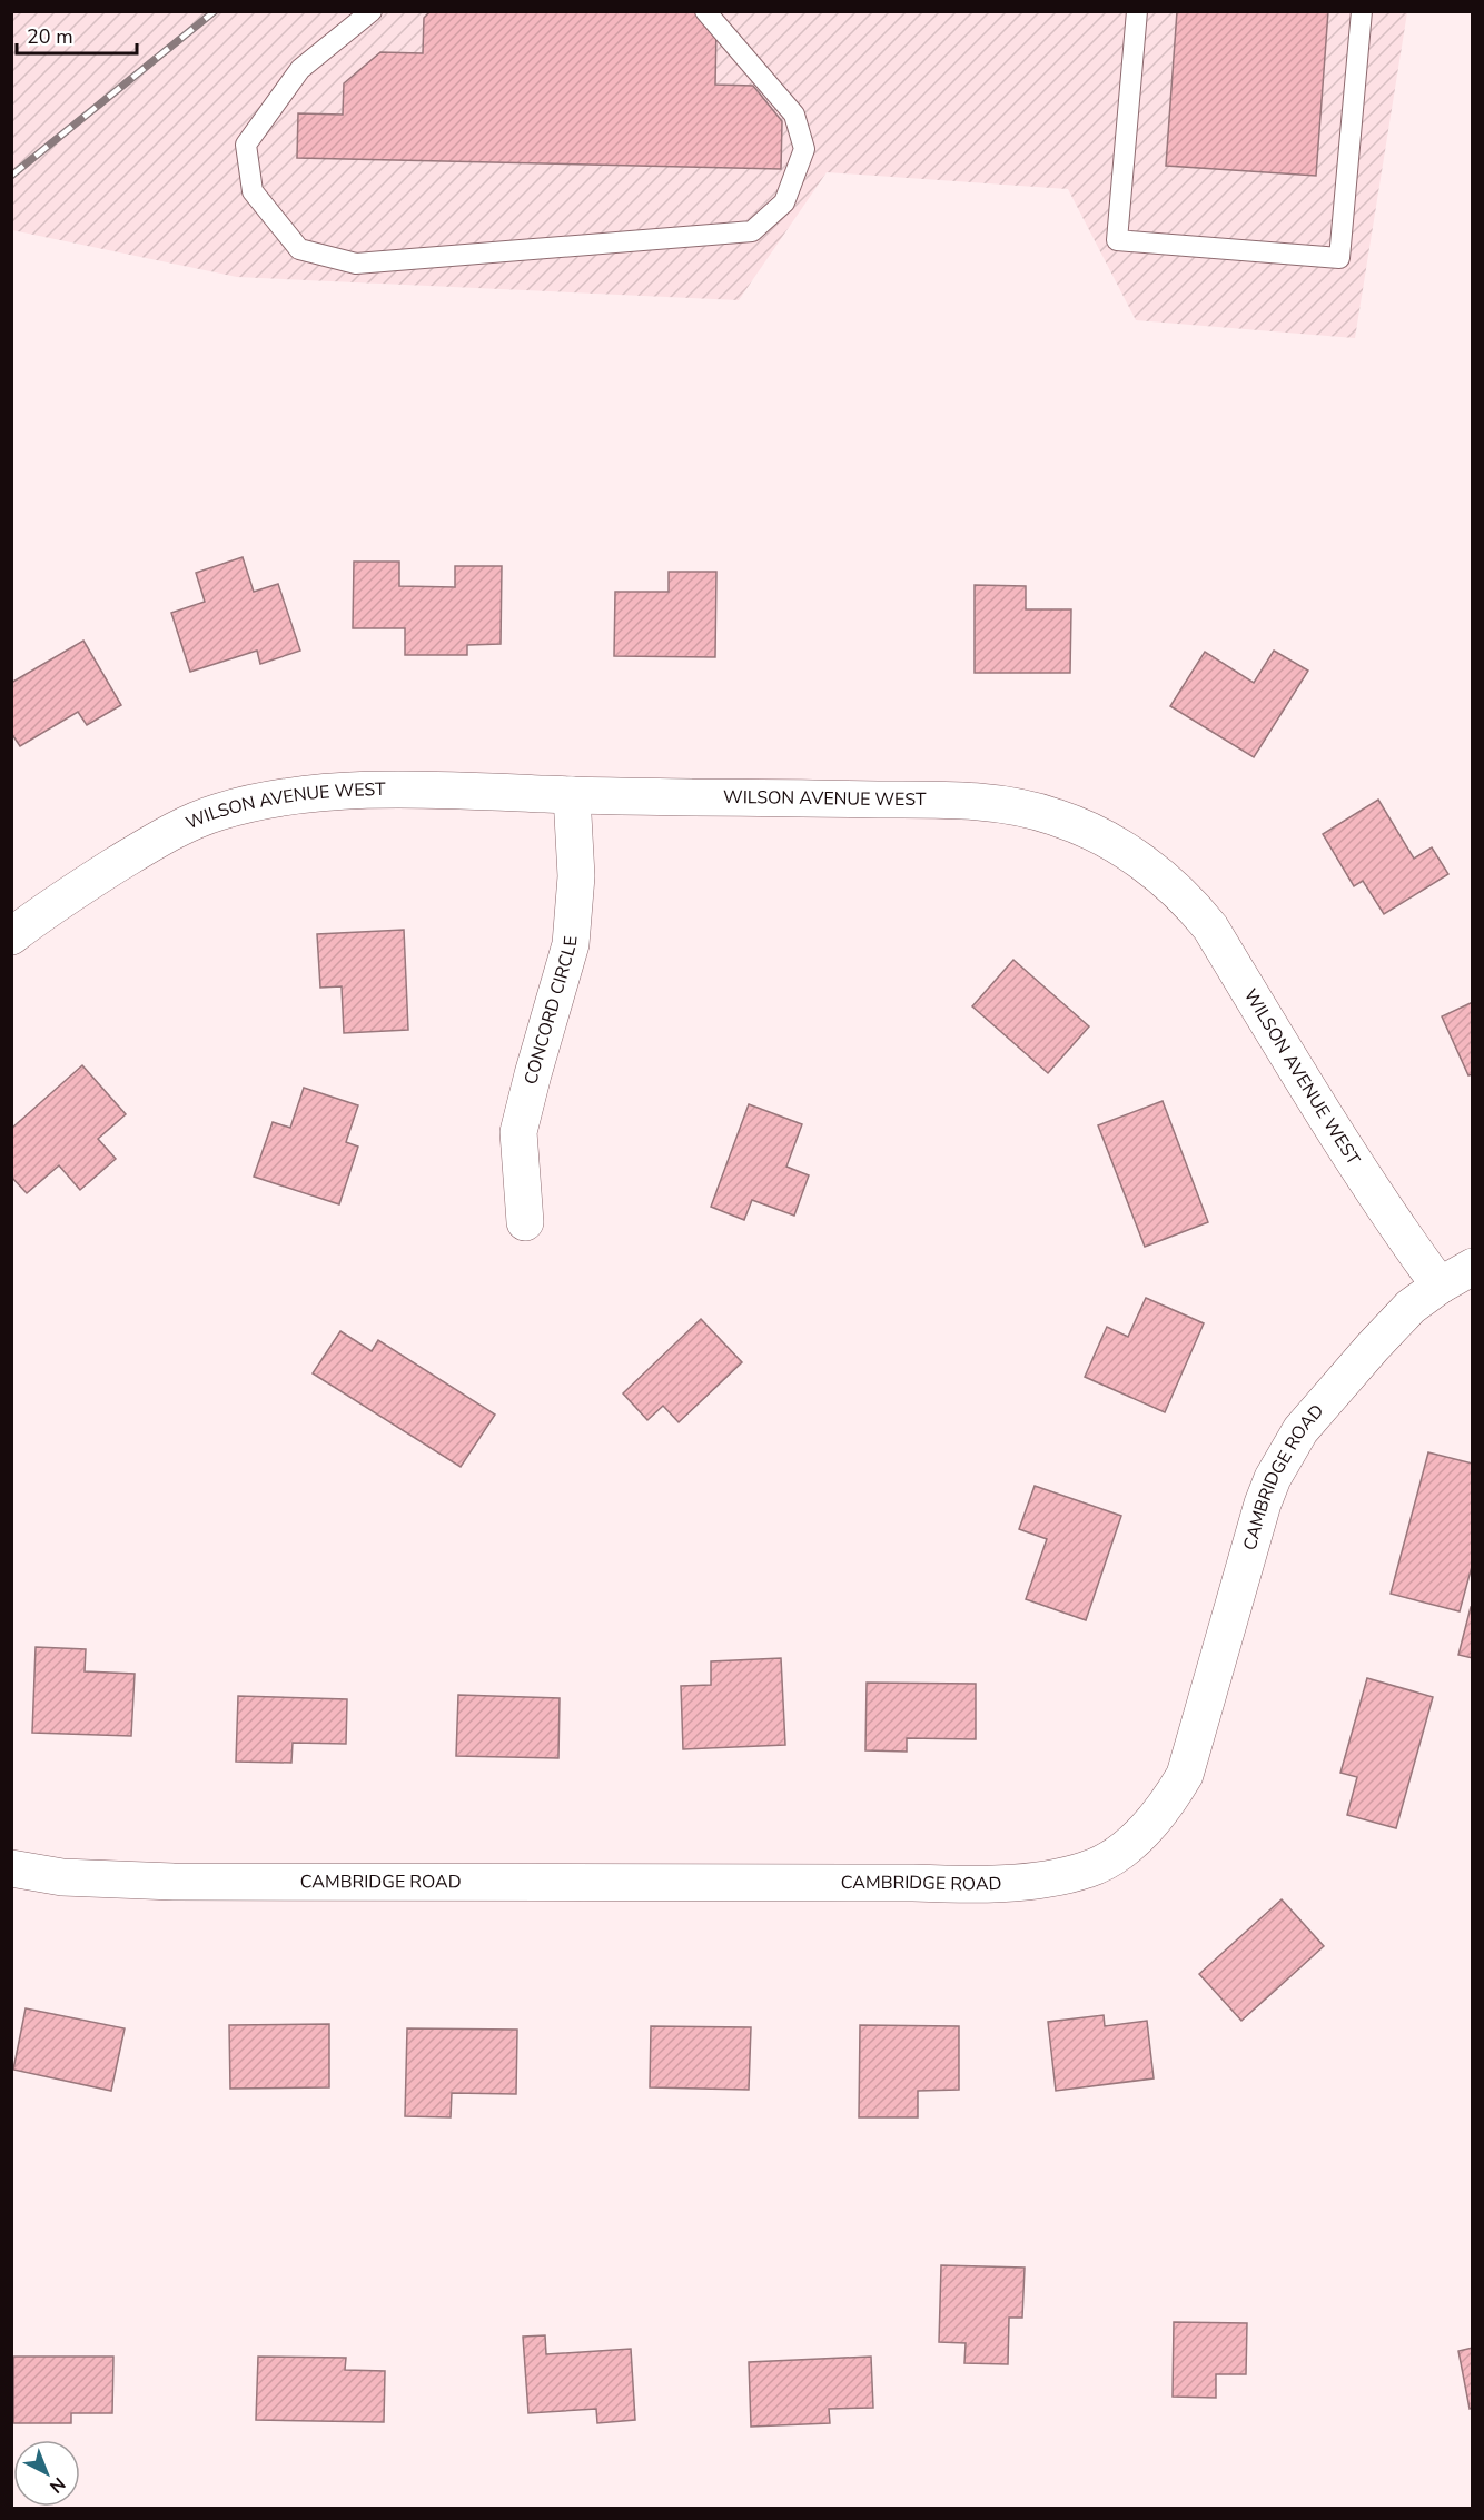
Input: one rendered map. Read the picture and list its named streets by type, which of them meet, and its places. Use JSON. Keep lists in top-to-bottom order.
{
  "streets": {
    "street": ["WILSON AVENUE WEST", "CONCORD CIRCLE", "CAMBRIDGE ROAD"]
  },
  "crossings": [
    ["WILSON AVENUE WEST", "CONCORD CIRCLE"],
    ["WILSON AVENUE WEST", "CAMBRIDGE ROAD"]
  ],
  "scale_bar": "20 m",
  "north": "bottom right"
}
